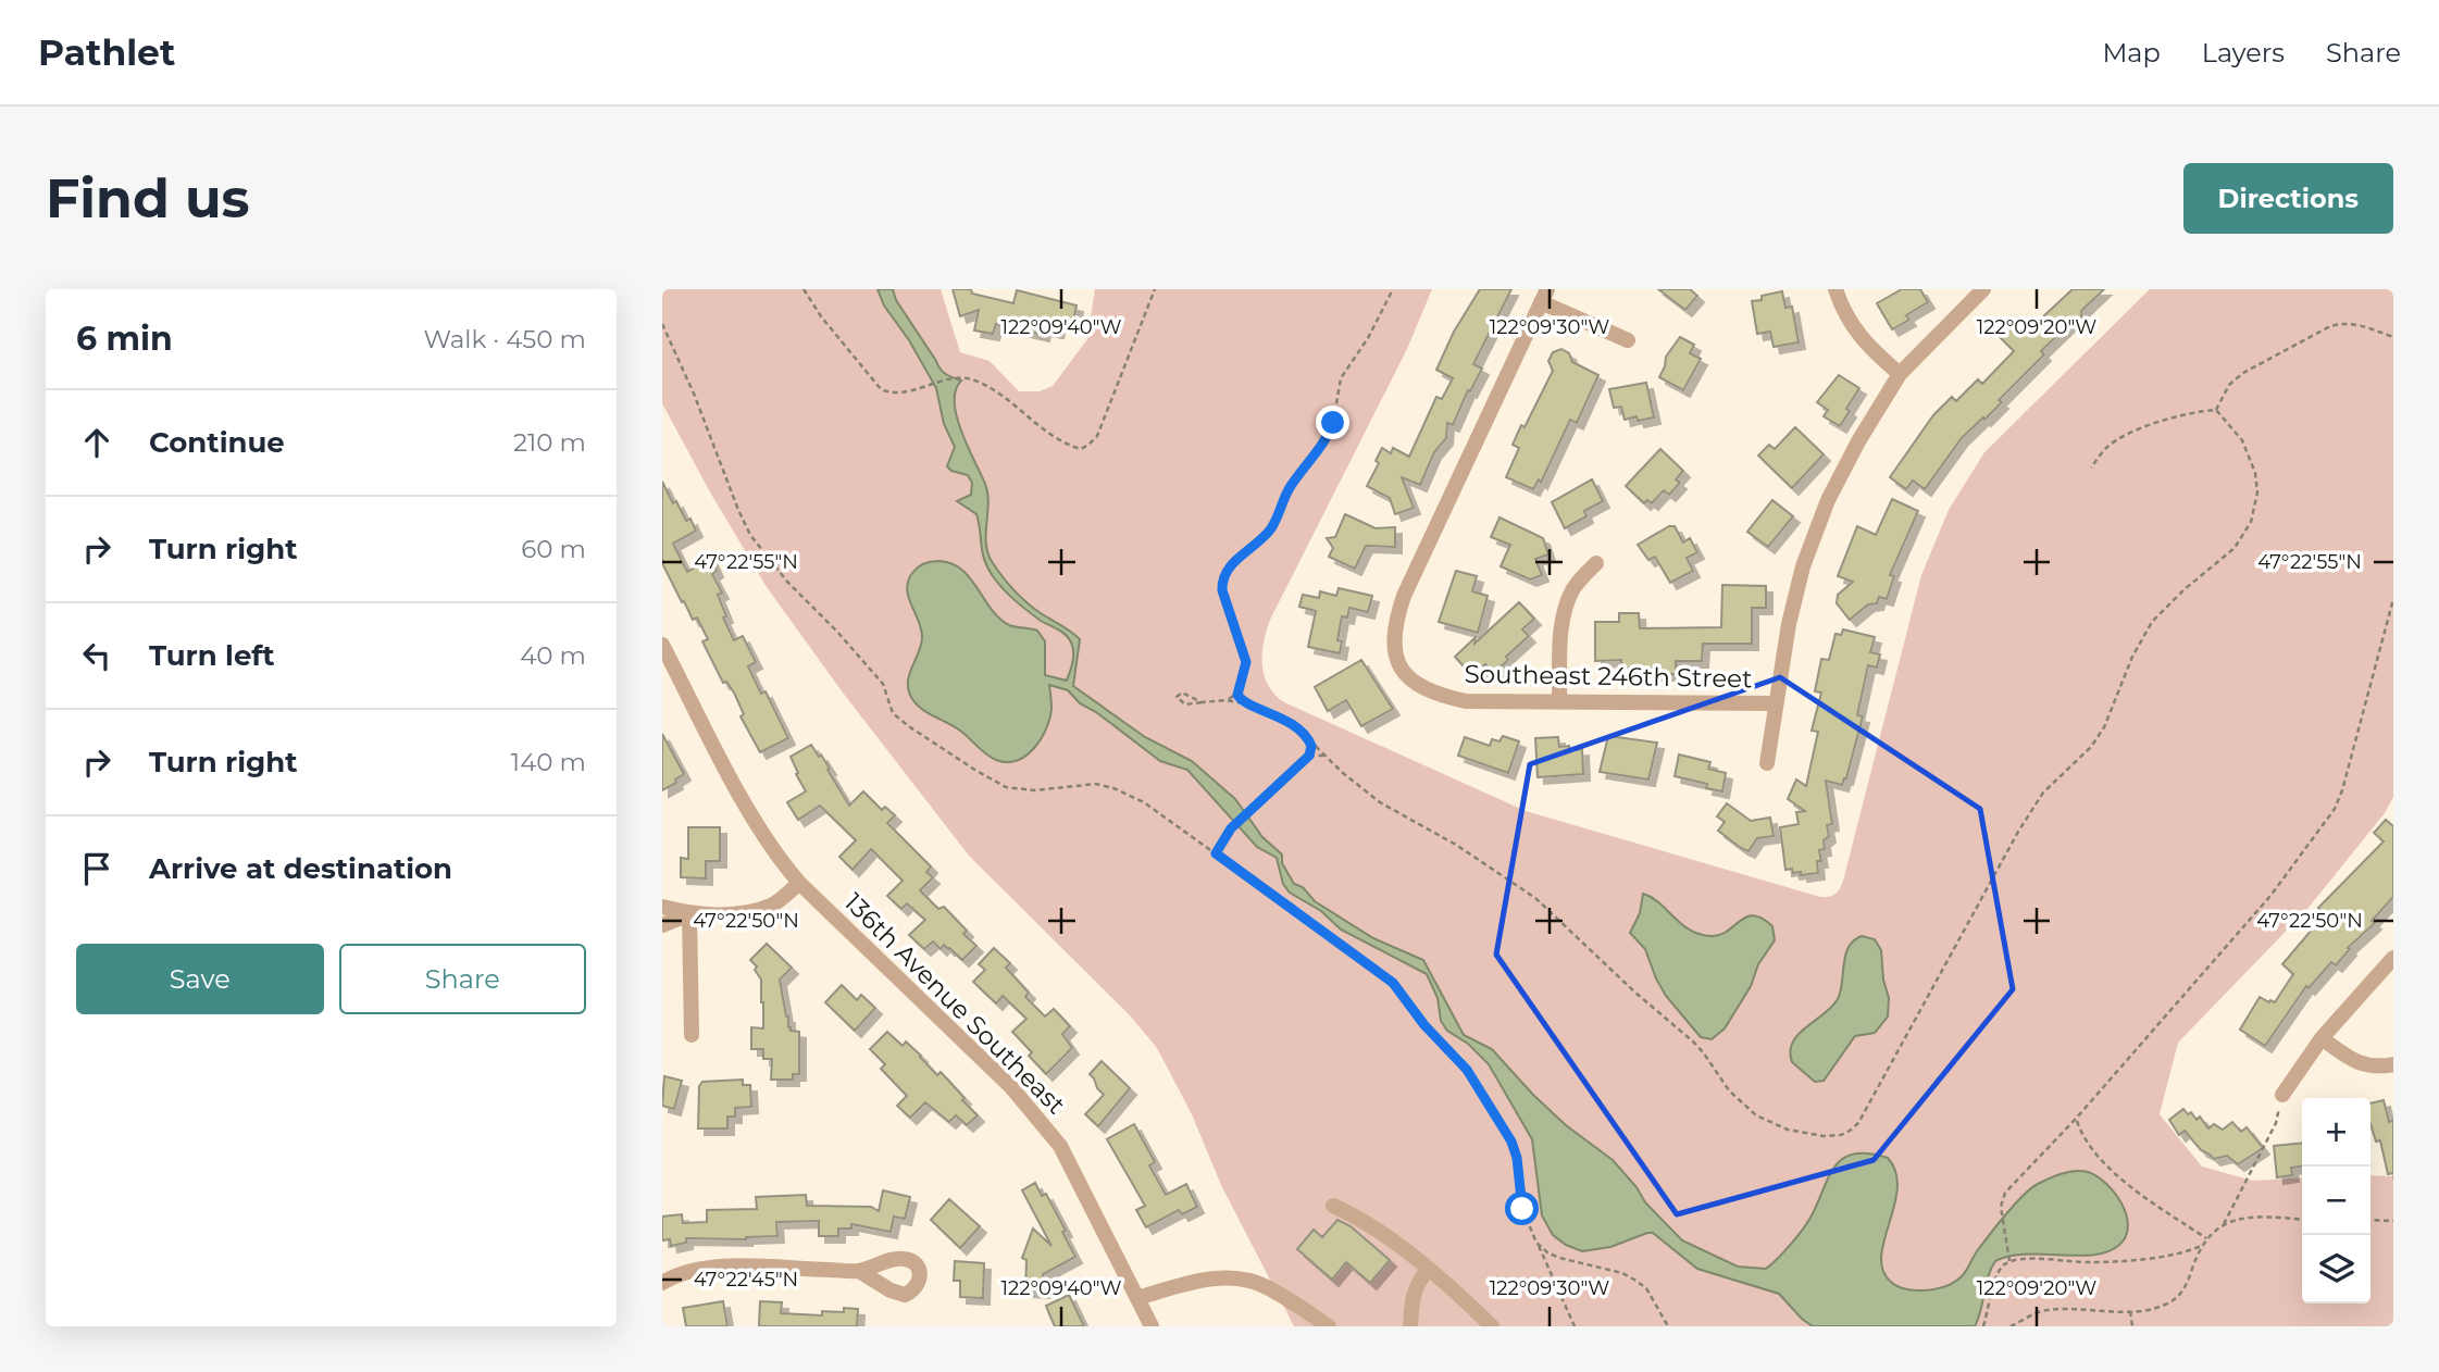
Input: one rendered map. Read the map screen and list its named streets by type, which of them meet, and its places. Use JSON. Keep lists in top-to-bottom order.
{
  "streets": {
    "street": ["Southeast 246th Street", "136th Avenue Southeast"]
  },
  "page": {
    "header": "Pathlet",
    "nav": ["Map", "Layers", "Share"],
    "buttons": [
      "Directions",
      ["Save", "Share"]
    ],
    "title": "Find us",
    "heading": ["6 min", "Walk · 450 m"],
    "list": [
      ["Continue", "210 m"],
      ["Turn right", "60 m"],
      ["Turn left", "40 m"],
      ["Turn right", "140 m"],
      "Arrive at destination"
    ],
    "map_buttons": ["+", "−"]
  },
  "coordinates": [
    "122°09'40\"W",
    "122°09'30\"W",
    "122°09'20\"W",
    "47°22'55\"N",
    "47°22'50\"N",
    "47°22'45\"N"
  ]
}
